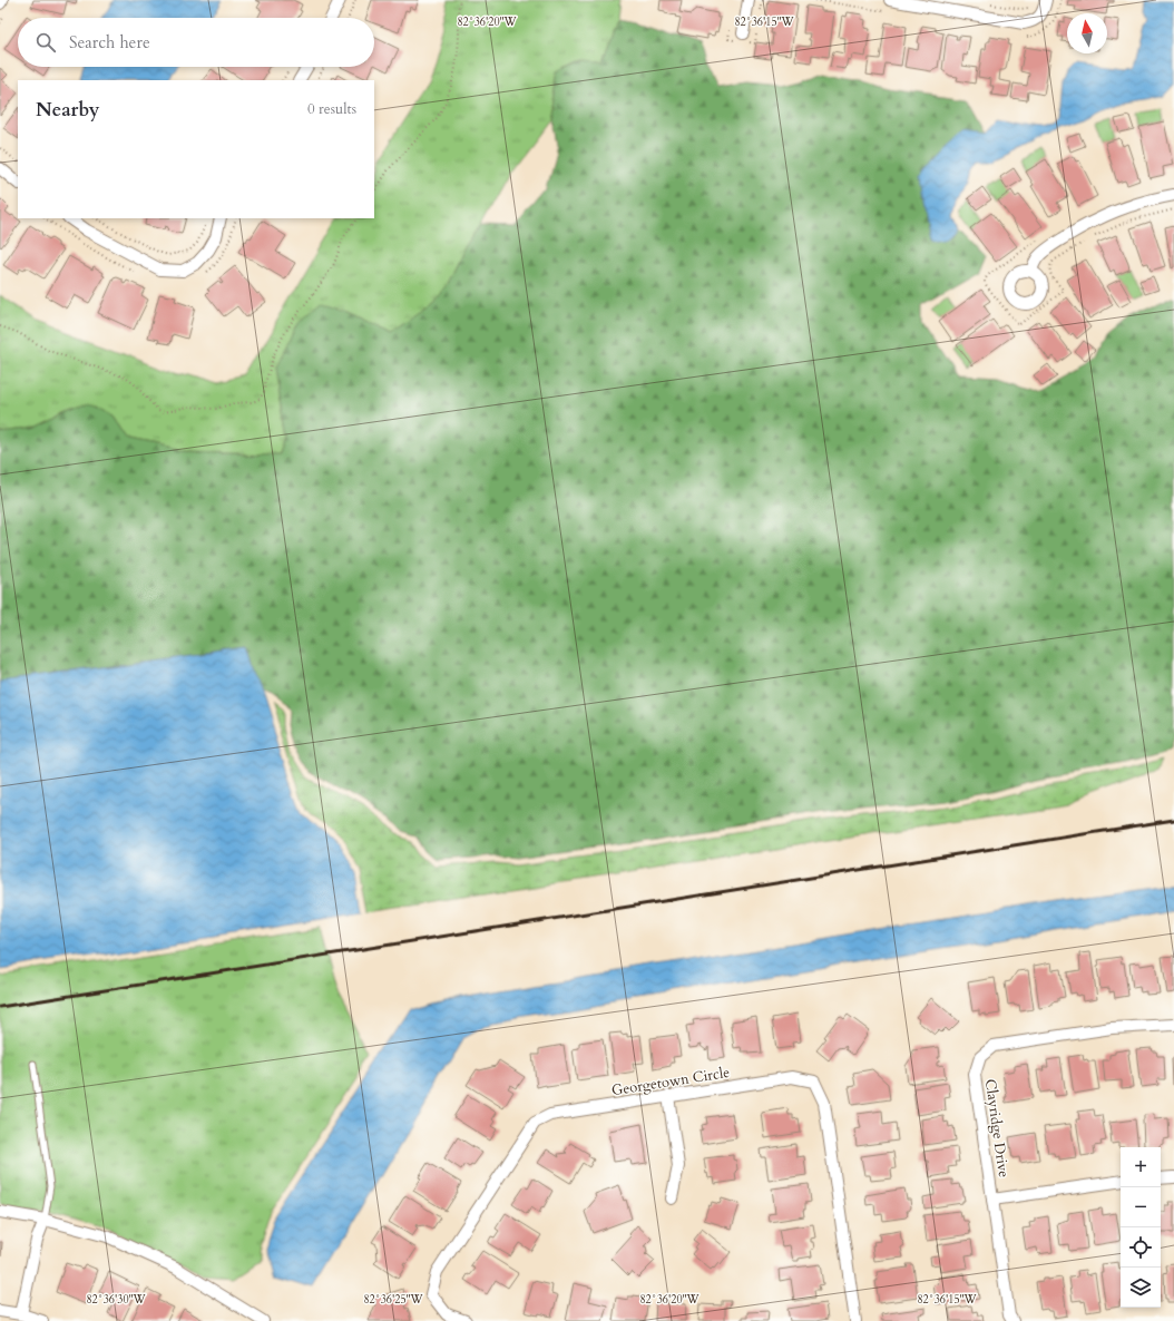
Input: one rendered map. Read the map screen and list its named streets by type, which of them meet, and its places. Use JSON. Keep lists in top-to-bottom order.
{
  "streets": {
    "street": ["Georgetown Circle", "Clayridge Drive"]
  },
  "north": "top",
  "page": {
    "search": "Search here",
    "heading": ["Nearby", "0 results"],
    "map_buttons": ["+", "−"]
  },
  "coordinates": [
    "82°36'20\"W",
    "82°36'15\"W",
    "82°36'30\"W",
    "82°36'25\"W"
  ]
}
